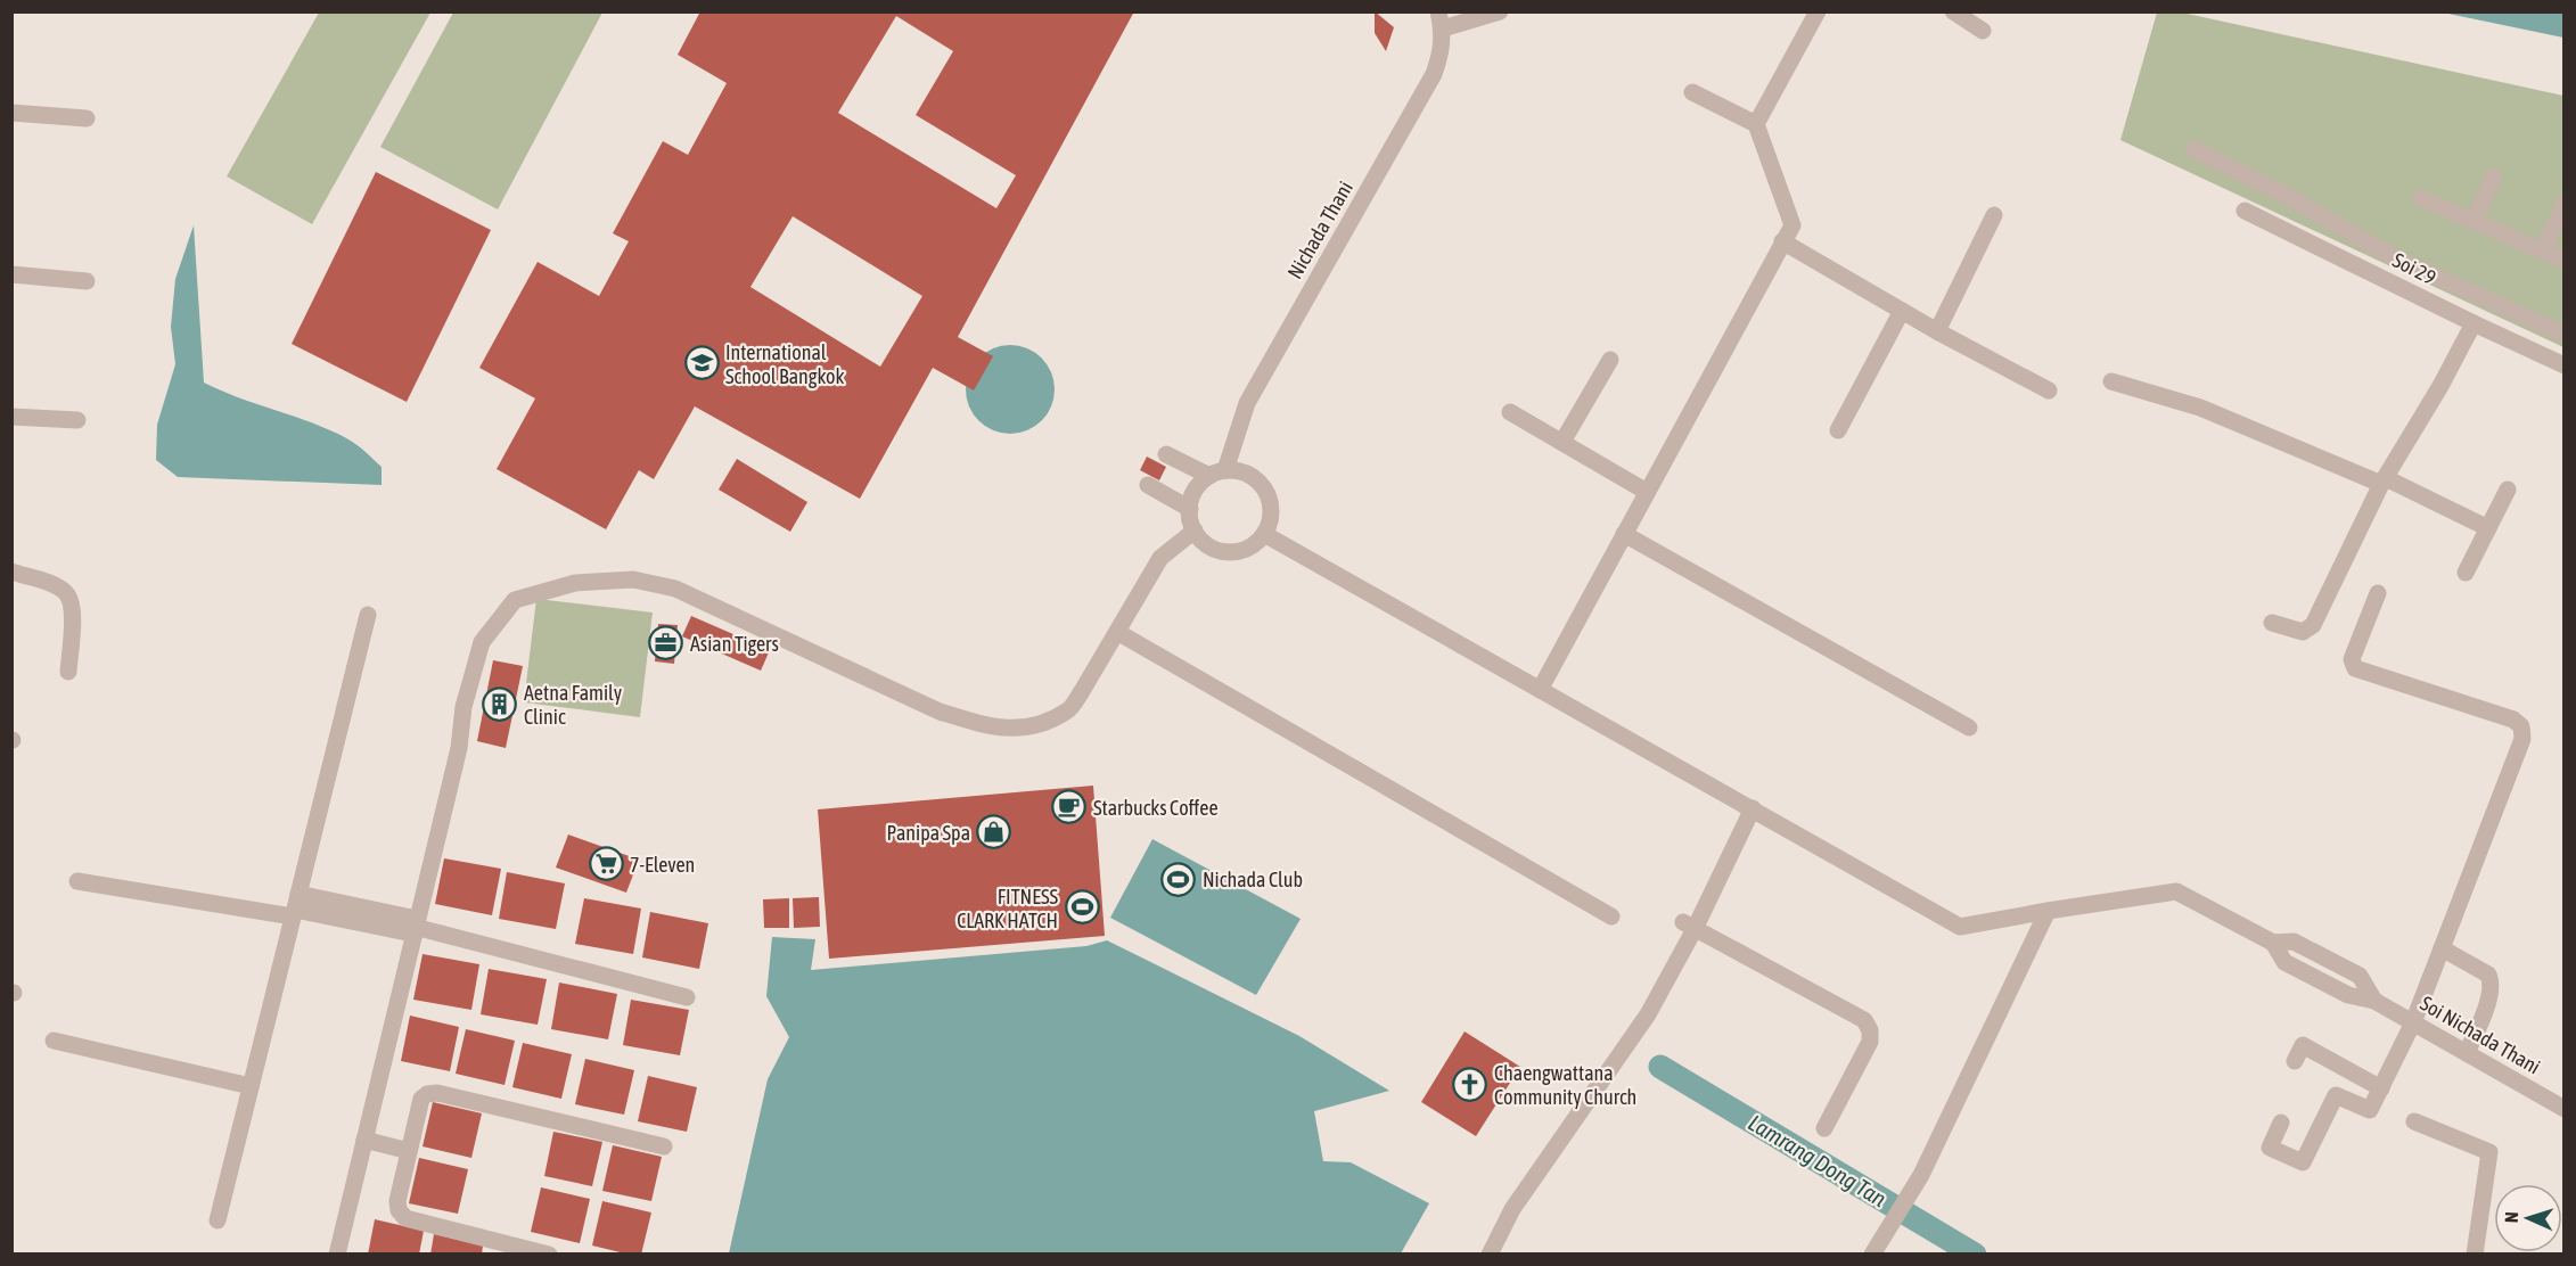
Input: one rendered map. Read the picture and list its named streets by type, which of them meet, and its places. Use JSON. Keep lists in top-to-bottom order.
{
  "streets": {
    "street": ["Nichada Thani", "Soi 29", "Soi Nichada Thani"]
  },
  "water": ["Lamrang Dong Tan"],
  "places": {
    "school or university": ["International School Bangkok"],
    "office": ["Asian Tigers"],
    "building": ["Aetna Family Clinic"],
    "cafe": ["Starbucks Coffee"],
    "shop": ["Panipa Spa"],
    "supermarket": ["7-Eleven"],
    "sports": ["Nichada Club", "FITNESS CLARK HATCH"],
    "church": ["Chaengwattana Community Church"]
  },
  "north": "left"
}
